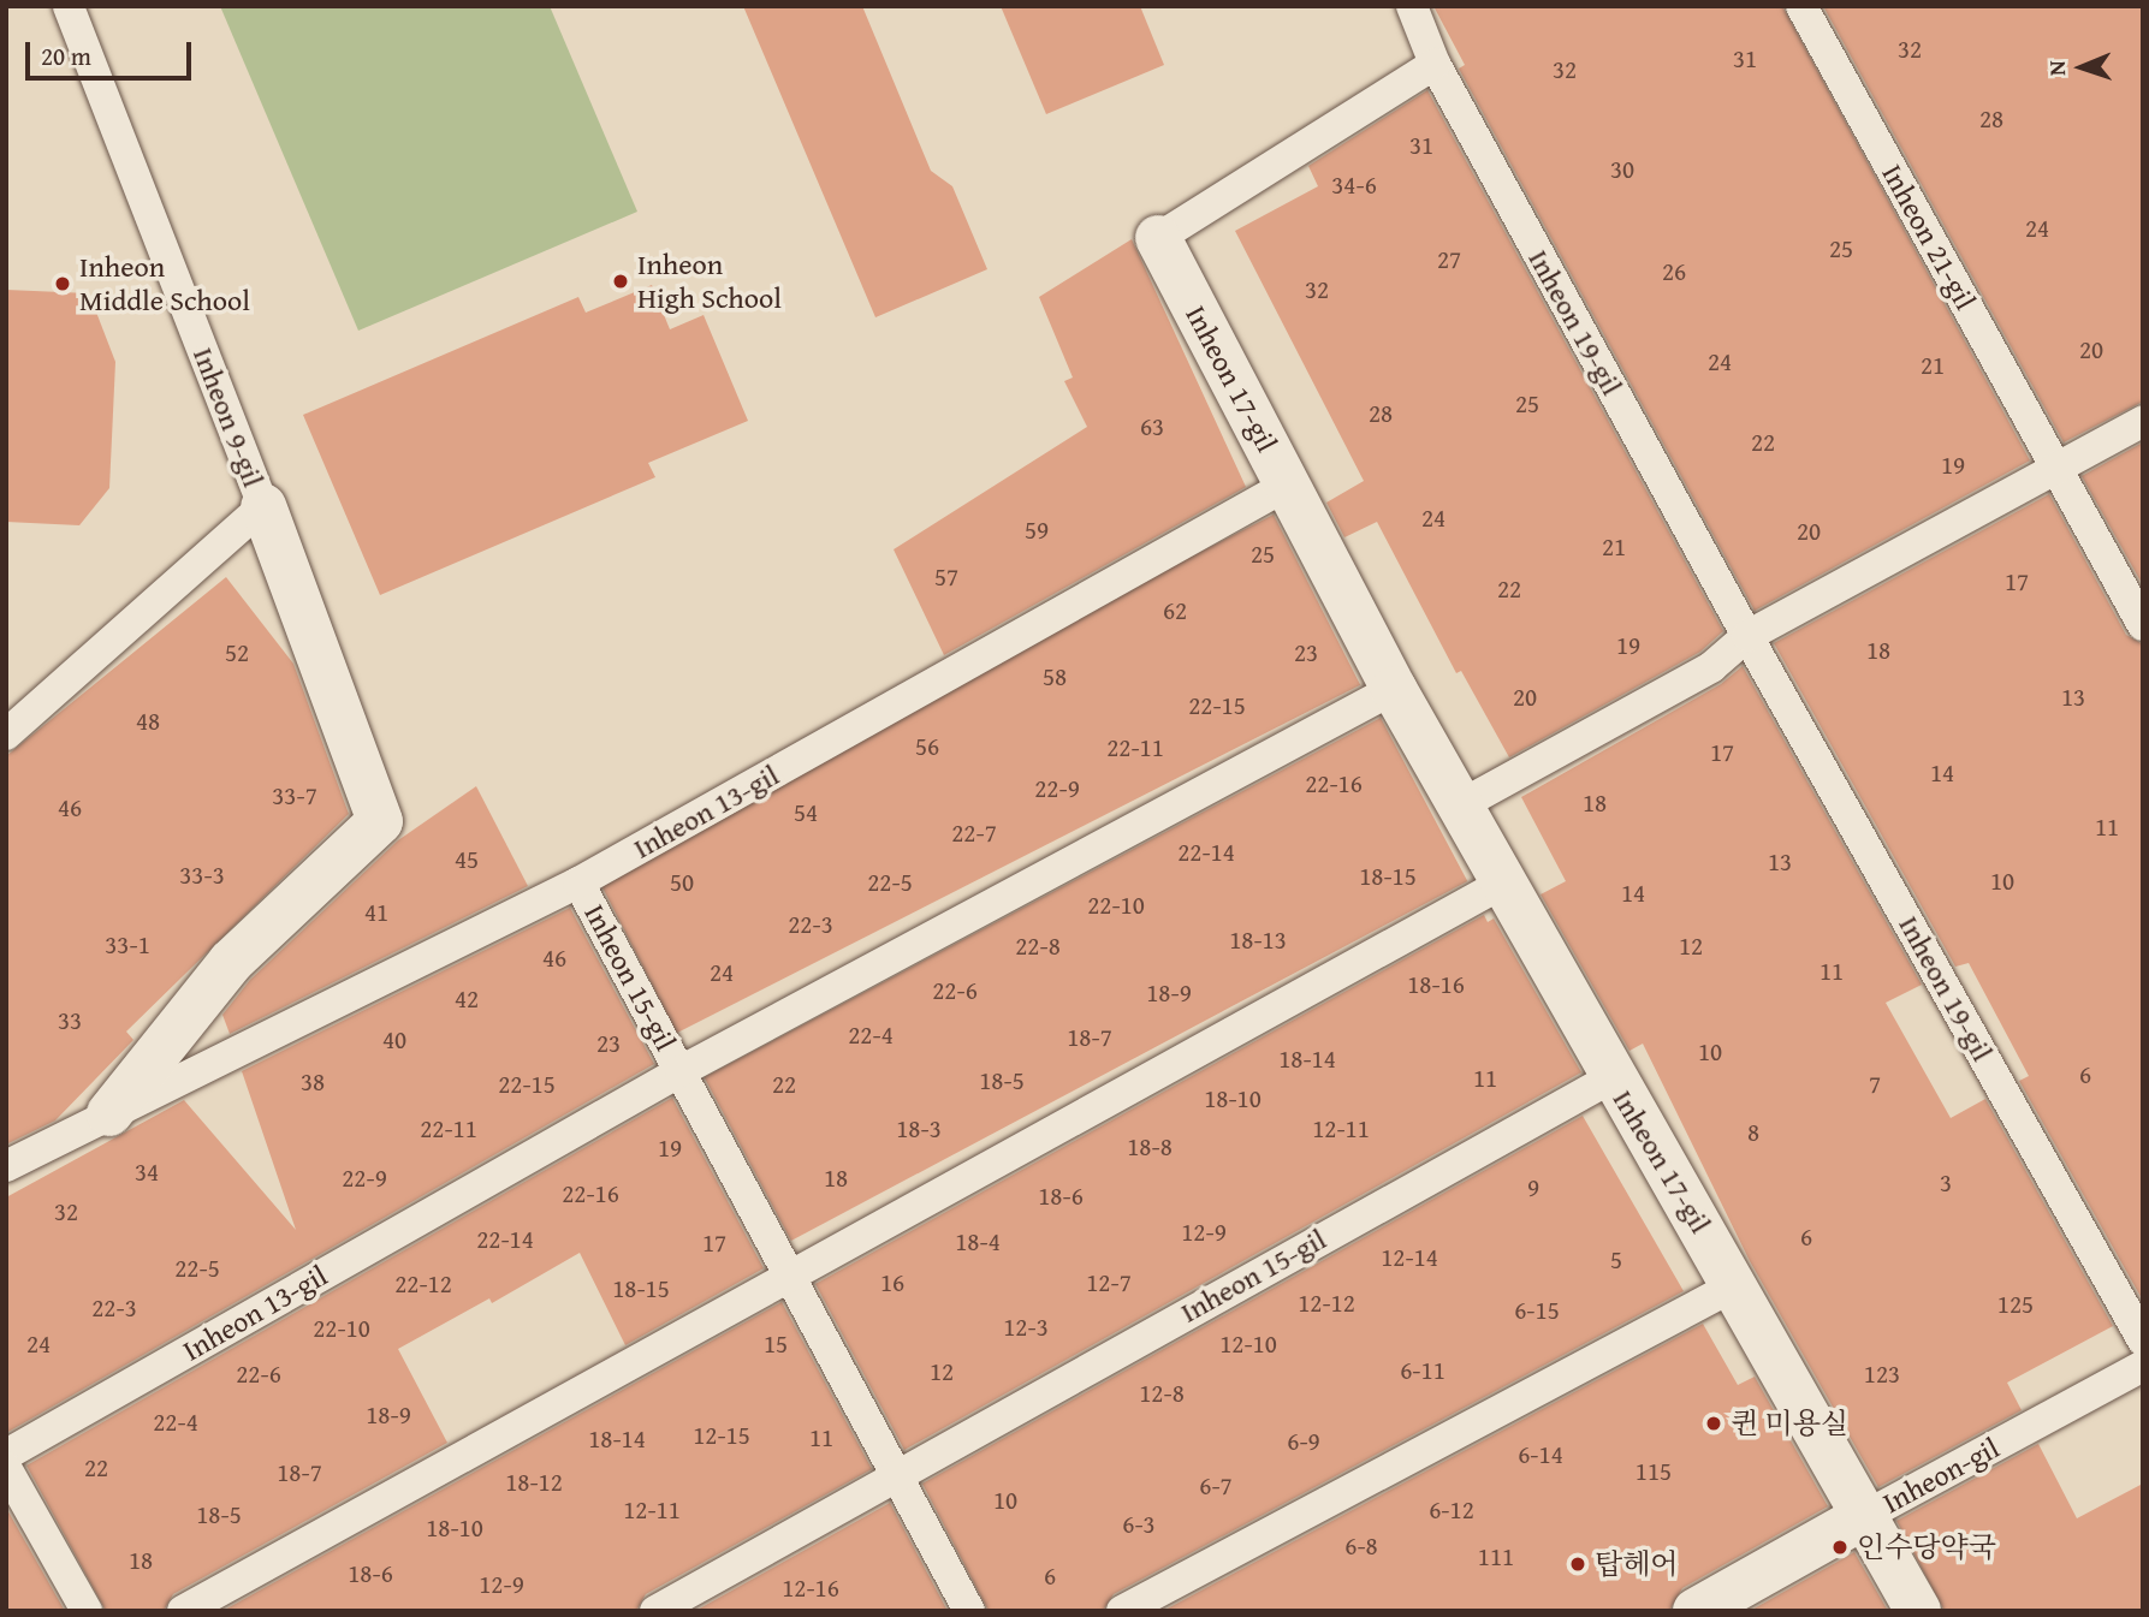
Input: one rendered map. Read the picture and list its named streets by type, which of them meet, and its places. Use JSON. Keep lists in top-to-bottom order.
{
  "streets": {
    "street": ["Inheon 17-gil", "Inheon 13-gil", "Inheon-gil"],
    "lane": [
      "Inheon 21-gil",
      "Inheon 19-gil",
      "Inheon 9-gil",
      "Inheon 15-gil"
    ]
  },
  "crossings": [
    ["Inheon 19-gil", "Inheon 17-gil"],
    ["Inheon 17-gil", "Inheon 13-gil"],
    ["Inheon 17-gil", "Inheon 15-gil"],
    ["Inheon 17-gil", "Inheon-gil"],
    ["Inheon 9-gil", "Inheon 13-gil"],
    ["Inheon 13-gil", "Inheon 15-gil"]
  ],
  "places": [
    "Inheon High School",
    "Inheon Middle School",
    "퀸 미용실",
    "인수당약국",
    "탑헤어"
  ],
  "house_numbers": [
    "32",
    "31",
    "32",
    "28",
    "31",
    "30",
    "34-6",
    "24",
    "25",
    "27",
    "26",
    "32",
    "20",
    "24",
    "21",
    "25",
    "28",
    "63",
    "22",
    "19",
    "24",
    "59",
    "20",
    "21",
    "25",
    "57",
    "17",
    "22",
    "62",
    "19",
    "18",
    "52",
    "23",
    "58",
    "20",
    "13",
    "22-15",
    "48",
    "56",
    "22-11",
    "17",
    "14",
    "22-16",
    "22-9",
    "33-7",
    "18",
    "46",
    "54",
    "11",
    "22-7",
    "22-14",
    "45",
    "13",
    "33-3",
    "18-15",
    "10",
    "50",
    "22-5",
    "14",
    "22-10",
    "41",
    "22-3",
    "18-13",
    "33-1",
    "22-8",
    "12",
    "46",
    "11",
    "24",
    "18-16",
    "22-6",
    "18-9",
    "42",
    "33",
    "22-4",
    "18-7",
    "40",
    "23",
    "10",
    "18-14",
    "6",
    "11",
    "18-5",
    "38",
    "22-15",
    "22",
    "7",
    "18-10",
    "22-11",
    "18-3",
    "12-11",
    "8",
    "18-8",
    "19",
    "34",
    "22-9",
    "18",
    "3",
    "9",
    "22-16",
    "18-6",
    "32",
    "12-9",
    "6",
    "22-14",
    "18-4",
    "17",
    "12-14",
    "5",
    "22-5",
    "16",
    "12-7",
    "22-12",
    "18-15",
    "12-12",
    "125",
    "22-3",
    "6-15",
    "12-3",
    "22-10",
    "24",
    "15",
    "12-10",
    "6-11",
    "12",
    "22-6",
    "123",
    "12-8",
    "18-9",
    "22-4",
    "12-15",
    "11",
    "18-14",
    "6-9",
    "6-14",
    "22",
    "115",
    "18-7",
    "18-12",
    "6-7",
    "10",
    "12-11",
    "6-12",
    "18-5",
    "6-3",
    "18-10",
    "6-8",
    "111",
    "18",
    "18-6",
    "6",
    "12-9",
    "12-16"
  ],
  "scale_bar": "20 m",
  "north": "left"
}
